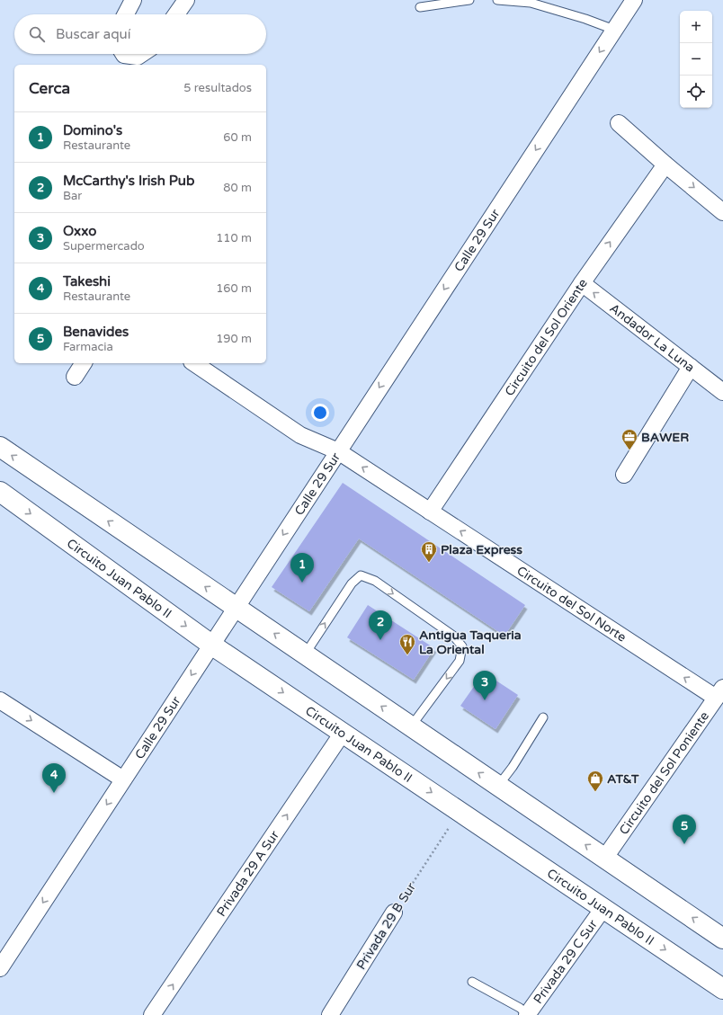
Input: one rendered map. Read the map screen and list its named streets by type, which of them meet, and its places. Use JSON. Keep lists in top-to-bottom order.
{
  "streets": {
    "main road": ["Circuito Juan Pablo II"],
    "street": [
      "Calle 29 Sur",
      "Circuito del Sol Oriente",
      "Andador La Luna",
      "Circuito del Sol Norte",
      "Circuito del Sol Poniente",
      "Privada 29 A Sur",
      "Privada 29 B Sur",
      "Privada 29 C Sur"
    ]
  },
  "crossings": [
    ["Calle 29 Sur", "Circuito Juan Pablo II"],
    ["Calle 29 Sur", "Circuito del Sol Norte"],
    ["Circuito del Sol Oriente", "Andador La Luna"],
    ["Circuito del Sol Oriente", "Circuito del Sol Norte"],
    ["Circuito Juan Pablo II", "Privada 29 A Sur"],
    ["Circuito Juan Pablo II", "Privada 29 C Sur"],
    ["Circuito del Sol Norte", "Circuito del Sol Poniente"]
  ],
  "one_way": ["Calle 29 Sur", "Circuito del Sol Norte", "Privada 29 A Sur"],
  "places": {
    "office": ["BAWER"],
    "building": ["Plaza Express"],
    "restaurant": ["Antigua Taqueria La Oriental"],
    "shop": ["AT&T"]
  },
  "page": {
    "map_buttons": ["+", "−"],
    "search": "Buscar aquí",
    "heading": ["Cerca", "5 resultados"],
    "list": [
      {
        "mark": "1",
        "name": "Domino's",
        "note": "Restaurante",
        "value": "60 m"
      },
      {
        "mark": "2",
        "name": "McCarthy's Irish Pub",
        "note": "Bar",
        "value": "80 m"
      },
      {
        "mark": "3",
        "name": "Oxxo",
        "note": "Supermercado",
        "value": "110 m"
      },
      {
        "mark": "4",
        "name": "Takeshi",
        "note": "Restaurante",
        "value": "160 m"
      },
      {
        "mark": "5",
        "name": "Benavides",
        "note": "Farmacia",
        "value": "190 m"
      }
    ],
    "pins": [
      "1",
      "2",
      "3",
      "4",
      "5"
    ]
  }
}
